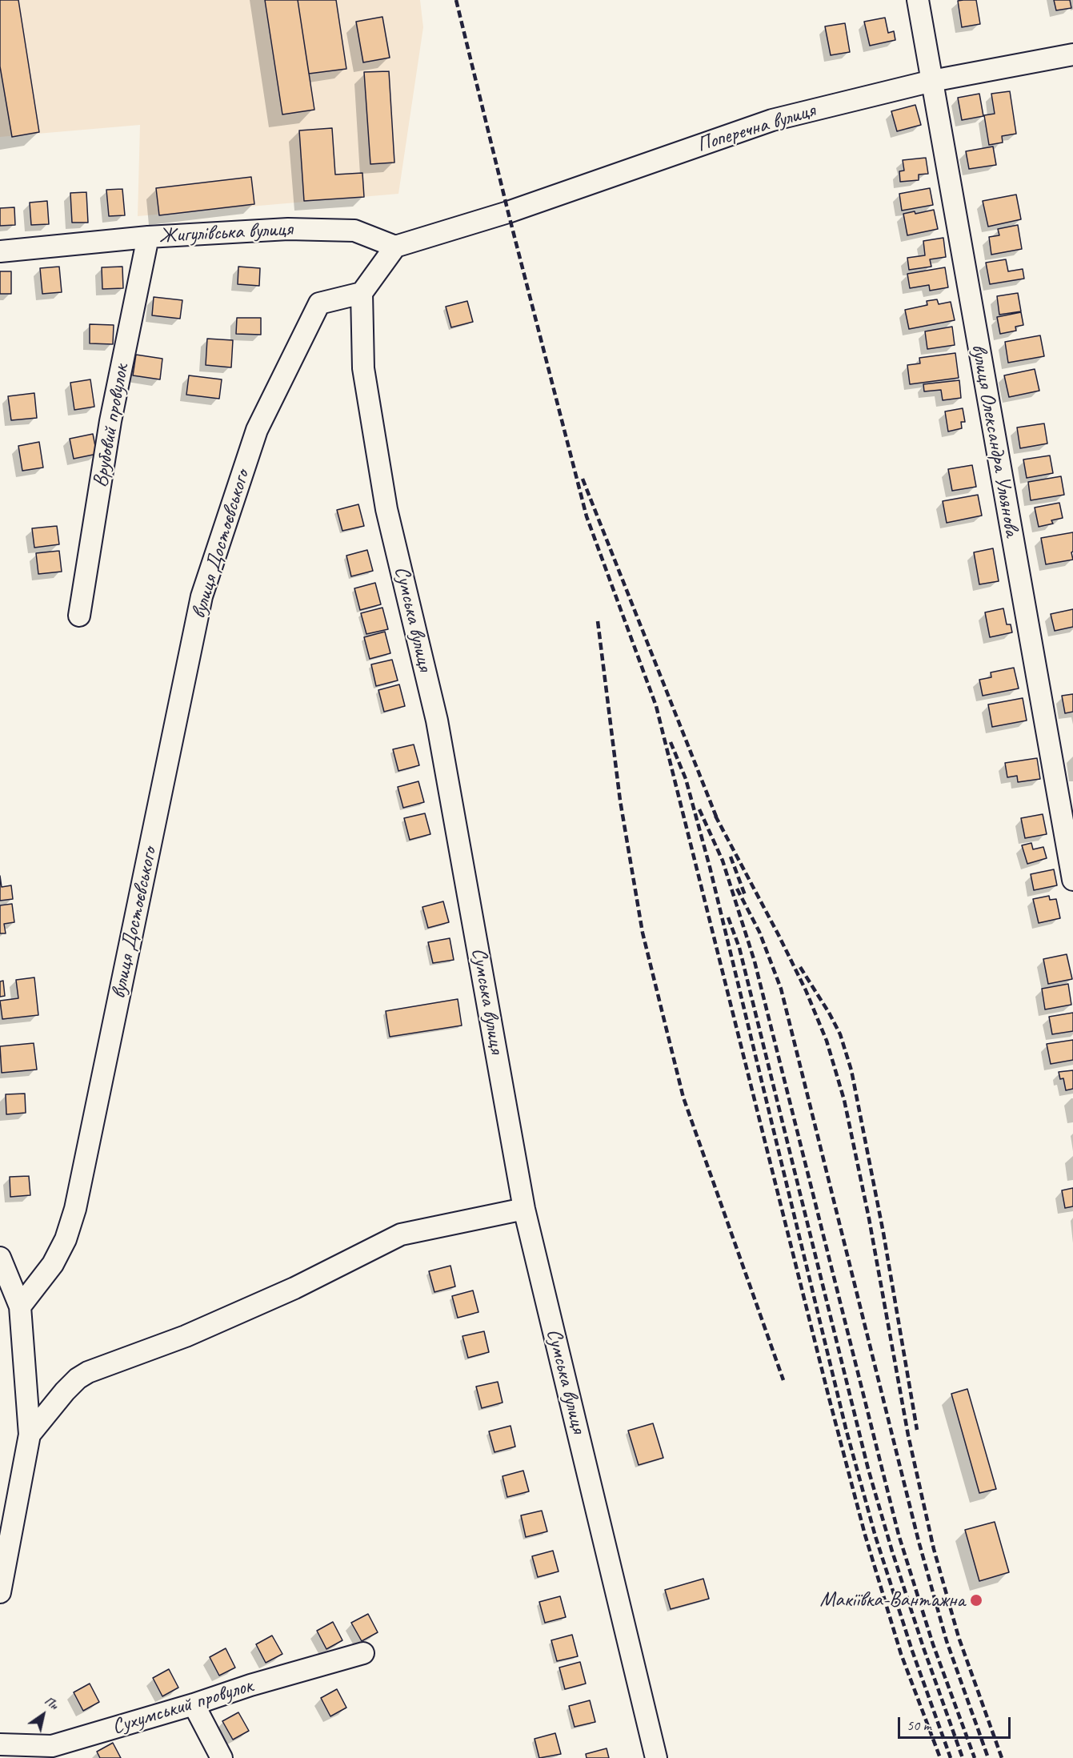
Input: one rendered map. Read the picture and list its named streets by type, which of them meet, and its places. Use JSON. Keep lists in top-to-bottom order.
{
  "streets": {
    "street": [
      "Поперечна вулиця",
      "Жигулівська вулиця",
      "Врубовий провулок",
      "вулиця Олександра Ульянова",
      "вулиця Достоєвського",
      "Сумська вулиця",
      "Сухумський провулок"
    ]
  },
  "crossings": [
    ["Поперечна вулиця", "Жигулівська вулиця"],
    ["Поперечна вулиця", "вулиця Олександра Ульянова"],
    ["Жигулівська вулиця", "Врубовий провулок"],
    ["вулиця Достоєвського", "Сумська вулиця"]
  ],
  "places": ["Макіївка-Вантажна"],
  "scale_bar": "50 m",
  "north": "top right"
}
